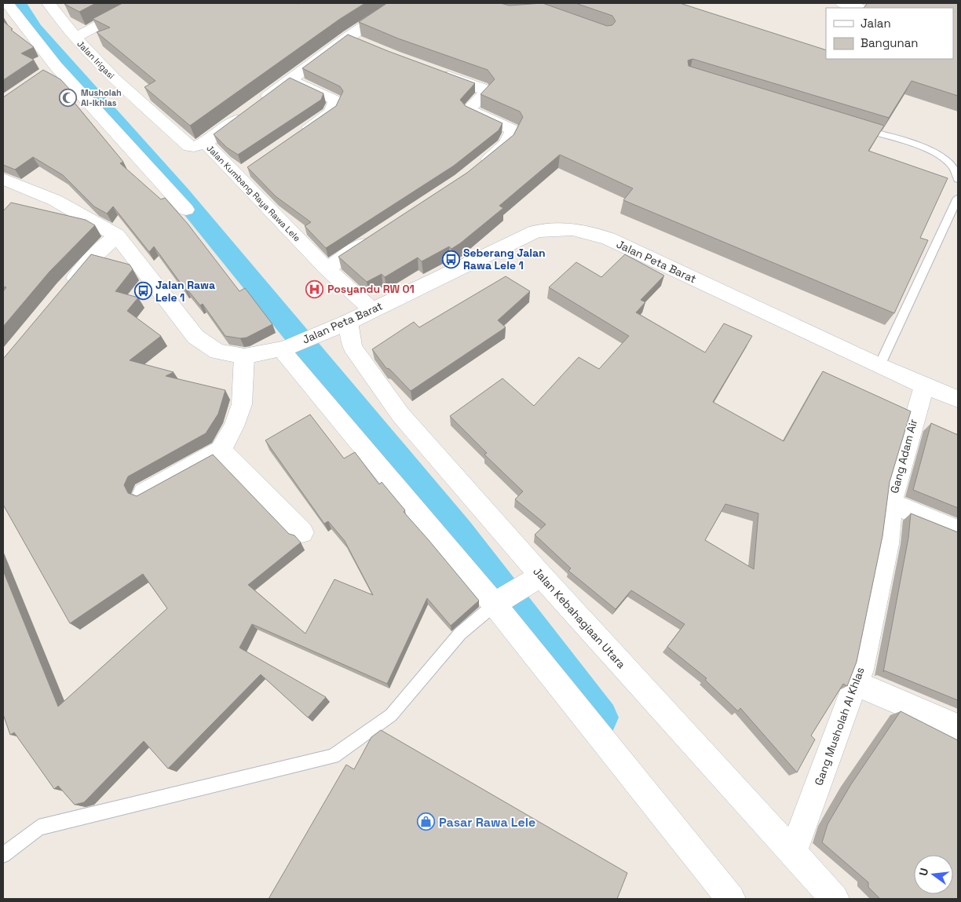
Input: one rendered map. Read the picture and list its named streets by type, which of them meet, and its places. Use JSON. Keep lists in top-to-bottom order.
{
  "streets": {
    "street": [
      "Jalan Irigasi",
      "Jalan Kumbang Raya Rawa Lele",
      "Jalan Peta Barat",
      "Gang Adam Air",
      "Jalan Kebahagiaan Utara",
      "Gang Musholah Al Khlas"
    ]
  },
  "crossings": [
    ["Jalan Irigasi", "Jalan Kumbang Raya Rawa Lele"],
    ["Jalan Kumbang Raya Rawa Lele", "Jalan Peta Barat"],
    ["Jalan Peta Barat", "Gang Adam Air"],
    ["Jalan Peta Barat", "Jalan Kebahagiaan Utara"],
    ["Gang Adam Air", "Gang Musholah Al Khlas"],
    ["Jalan Kebahagiaan Utara", "Gang Musholah Al Khlas"]
  ],
  "places": {
    "mosque": ["Musholah Al-Ikhlas"],
    "bus stop": ["Seberang Jalan Rawa Lele 1", "Jalan Rawa Lele 1"],
    "hospital": ["Posyandu RW 01"],
    "shop": ["Pasar Rawa Lele"]
  },
  "legend": ["Jalan", "Bangunan"],
  "north": "left"
}
